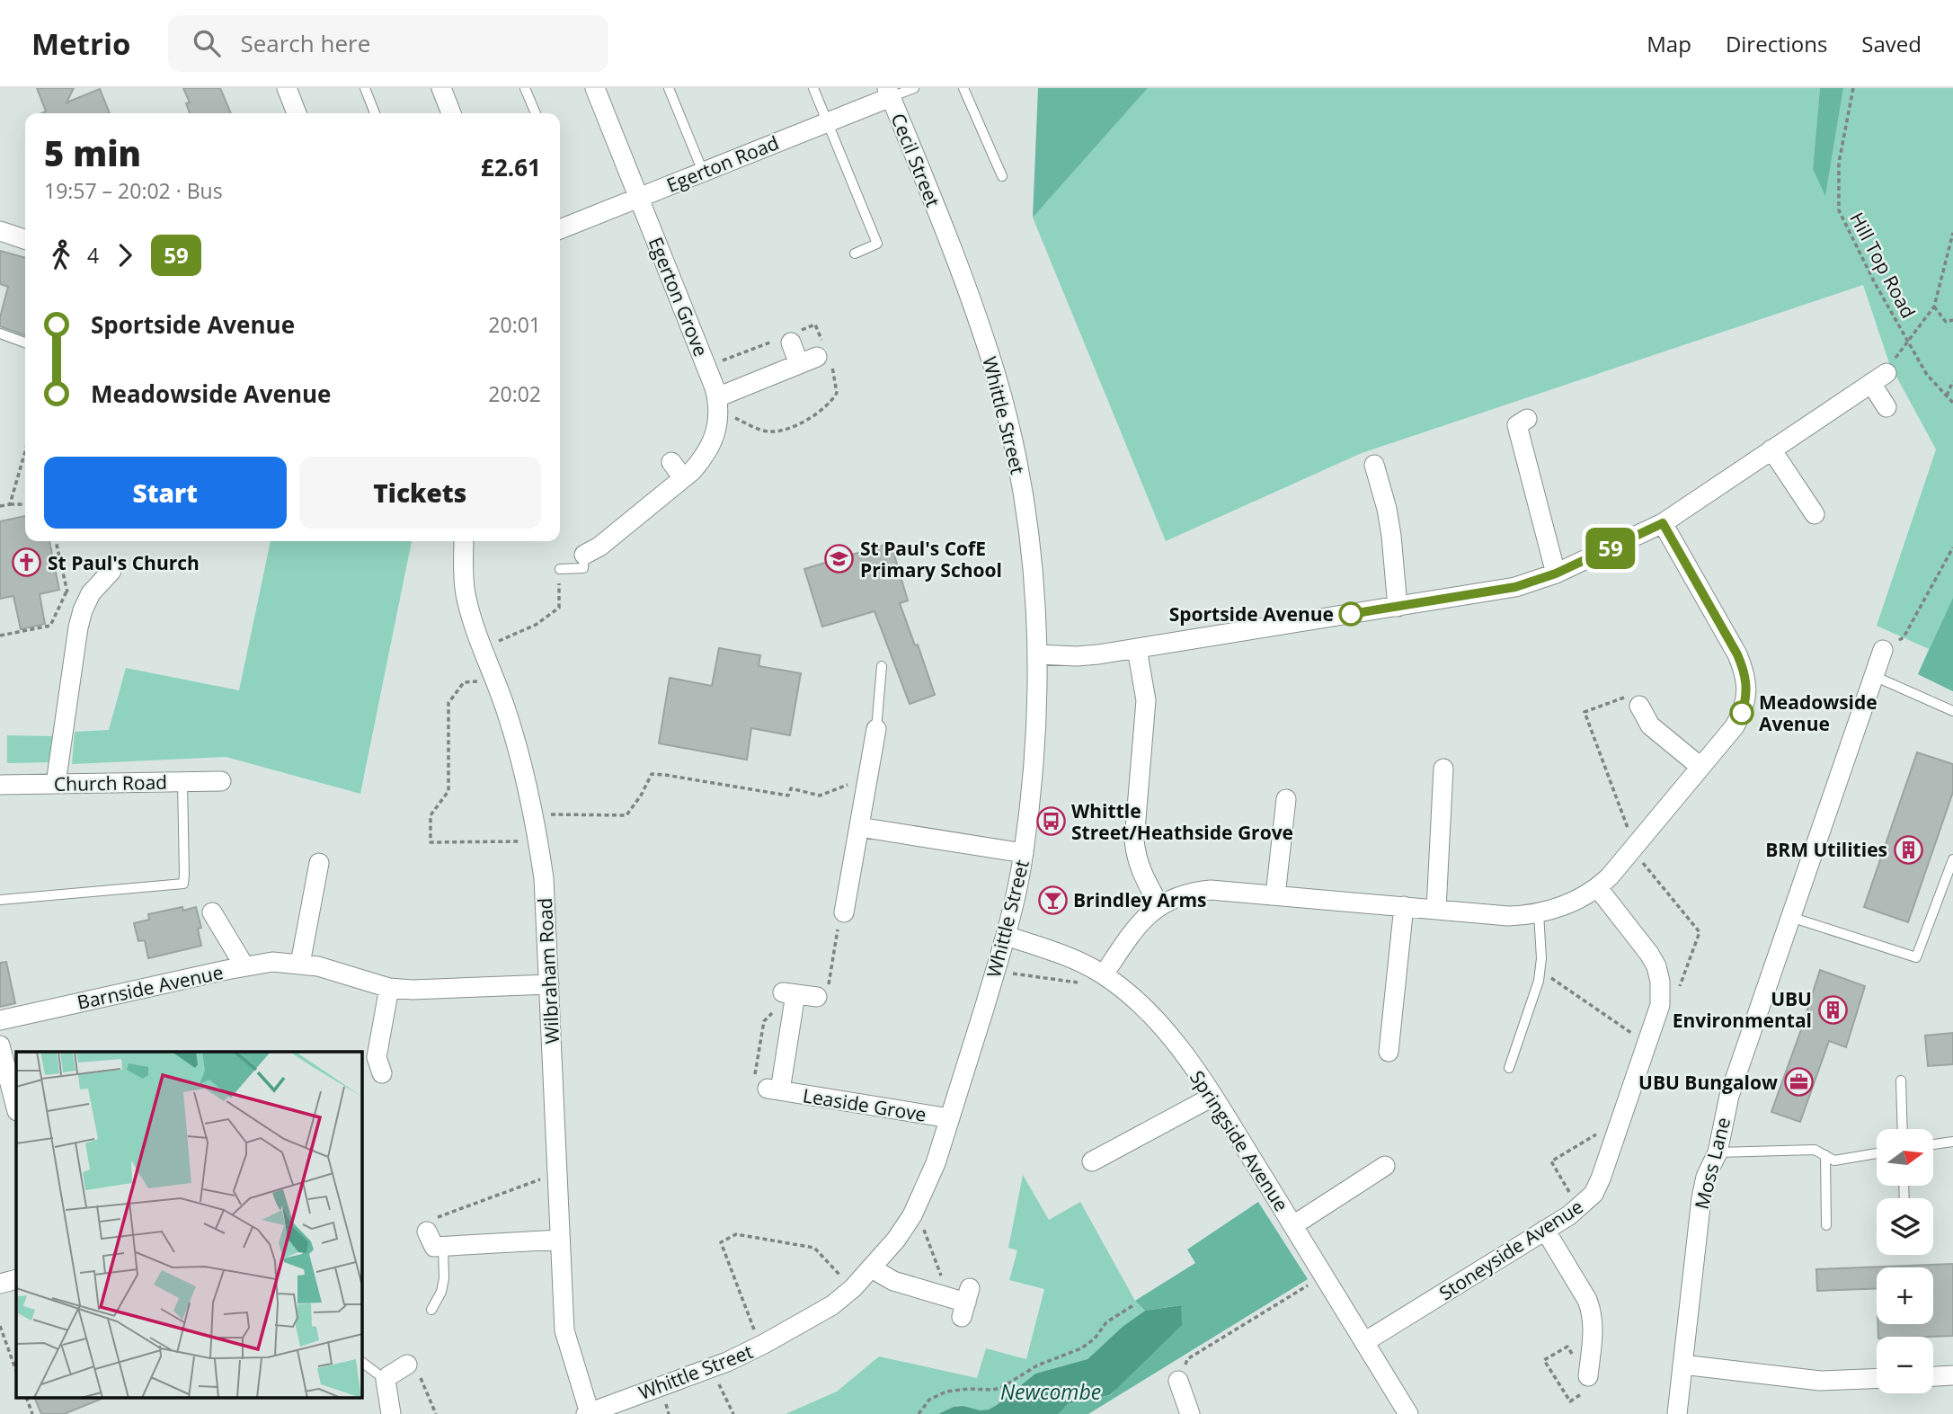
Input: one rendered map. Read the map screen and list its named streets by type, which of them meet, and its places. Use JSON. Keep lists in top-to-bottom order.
{
  "streets": {
    "street": [
      "Cecil Street",
      "Egerton Road",
      "Egerton Grove",
      "Whittle Street",
      "Church Road",
      "Wilbraham Road",
      "Barnside Avenue",
      "Leaside Grove",
      "Springside Avenue",
      "Moss Lane",
      "Stoneyside Avenue"
    ],
    "path": ["Hill Top Road"]
  },
  "crossings": [
    ["Cecil Street", "Egerton Road"],
    ["Cecil Street", "Whittle Street"],
    ["Egerton Road", "Egerton Grove"],
    ["Whittle Street", "Wilbraham Road"],
    ["Whittle Street", "Leaside Grove"],
    ["Whittle Street", "Springside Avenue"],
    ["Wilbraham Road", "Barnside Avenue"],
    ["Springside Avenue", "Stoneyside Avenue"]
  ],
  "water": ["Newcombe"],
  "places": {
    "school or university": ["St Paul's CofE Primary School"],
    "church": ["St Paul's Church"],
    "other": ["Sportside Avenue", "Meadowside Avenue"],
    "bus stop": ["Whittle Street/Heathside Grove"],
    "building": ["BRM Utilities", "UBU Environmental"],
    "bar": ["Brindley Arms"],
    "office": ["UBU Bungalow"]
  },
  "lines": ["bus line 59"],
  "north": "right",
  "page": {
    "header": "Metrio",
    "search": "Search here",
    "nav": ["Map", "Directions", "Saved"],
    "on_map": "59",
    "heading": ["5 min", "19:57 – 20:02 · Bus", "£2.61"],
    "legs": ["4", "59"],
    "list": [
      {
        "name": "Sportside Avenue",
        "value": "20:01"
      },
      {
        "name": "Meadowside Avenue",
        "value": "20:02"
      }
    ],
    "buttons": ["Start", "Tickets"],
    "map_buttons": ["+", "−"]
  }
}
